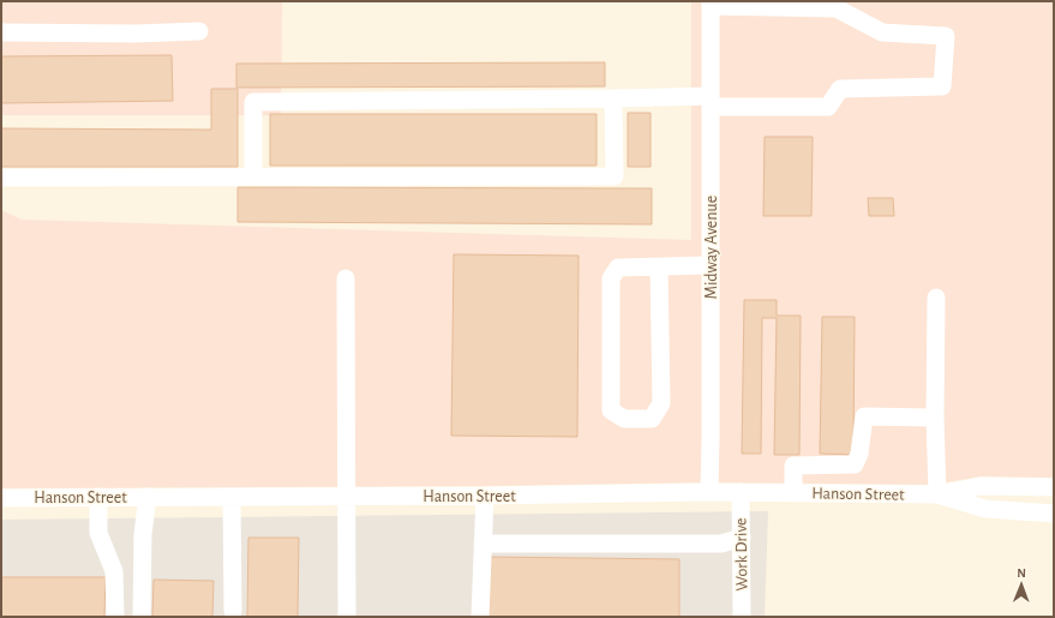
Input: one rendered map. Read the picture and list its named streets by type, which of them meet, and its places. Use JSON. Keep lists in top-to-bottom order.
{
  "streets": {
    "street": ["Midway Avenue", "Hanson Street", "Work Drive"]
  },
  "crossings": [
    ["Midway Avenue", "Hanson Street"],
    ["Hanson Street", "Work Drive"]
  ],
  "north": "top"
}
